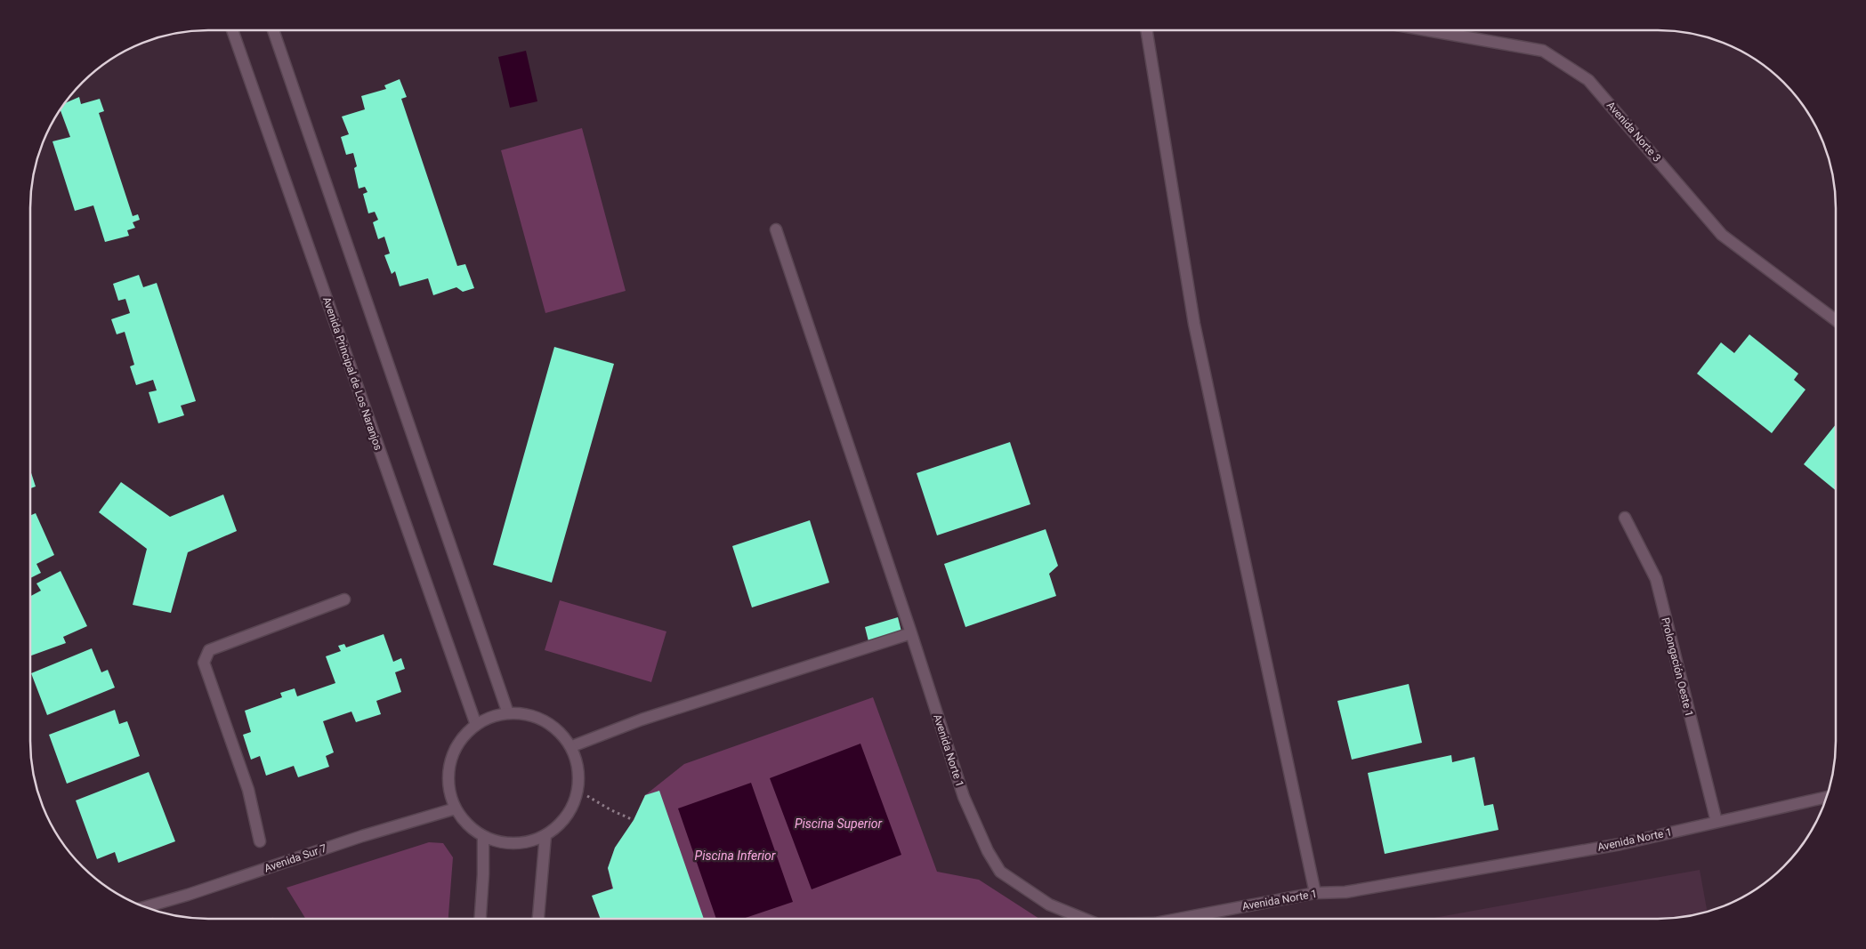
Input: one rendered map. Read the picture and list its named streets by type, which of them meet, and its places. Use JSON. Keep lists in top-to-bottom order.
{
  "streets": {
    "street": [
      "Avenida Norte 3",
      "Avenida Principal de Los Naranjos",
      "Prolongación Oeste 1",
      "Avenida Norte 1",
      "Avenida Sur 7"
    ]
  },
  "crossings": [
    ["Avenida Principal de Los Naranjos", "Avenida Sur 7"],
    ["Prolongación Oeste 1", "Avenida Norte 1"]
  ],
  "water": ["Piscina Superior", "Piscina Inferior"]
}
